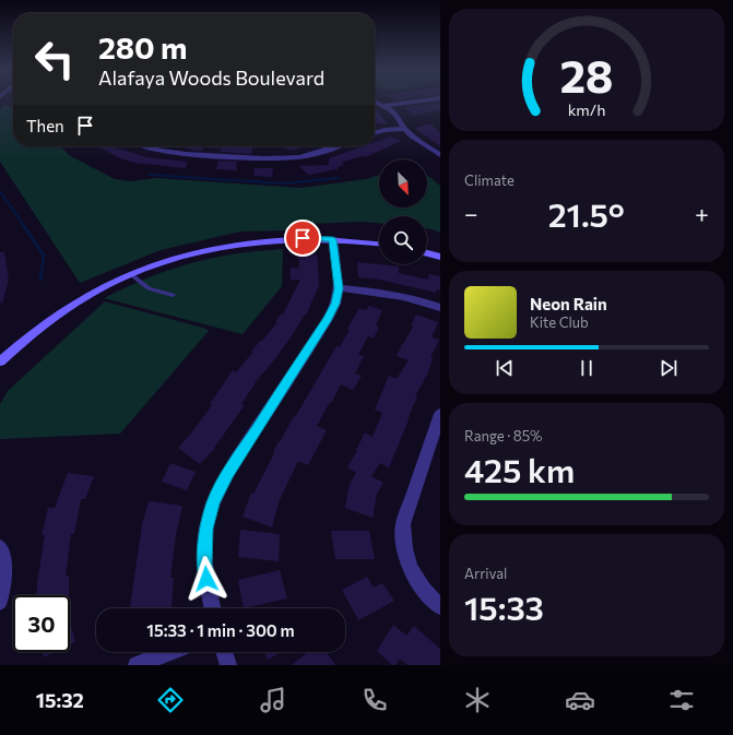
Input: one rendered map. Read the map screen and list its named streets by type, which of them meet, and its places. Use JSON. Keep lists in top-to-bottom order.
{
  "north": "bottom right",
  "page": {
    "turn": ["280 m", "Alafaya Woods Boulevard"],
    "then": "Then",
    "tile": [
      "Climate",
      ["Range · 85%", "425 km"],
      ["Arrival", "15:33"]
    ],
    "heat": ["−", "21.5°", "+"],
    "song": ["Neon Rain", "Kite Club"],
    "limit": "30",
    "trip": "15:33 · 1 min · 300 m",
    "tabs": "15:32",
    "gauge": ["28", "km/h"]
  }
}
